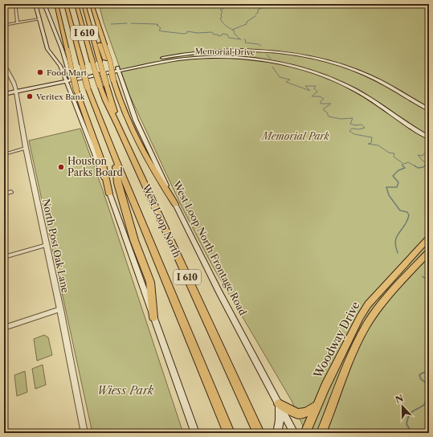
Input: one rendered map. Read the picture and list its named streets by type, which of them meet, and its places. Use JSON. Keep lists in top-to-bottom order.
{
  "streets": {
    "highway": ["I 610", "West Loop North"],
    "main road": ["Memorial Drive", "West Loop North Frontage Road", "Woodway Drive"],
    "street": ["North Post Oak Lane"]
  },
  "crossings": [
    ["Memorial Drive", "North Post Oak Lane"],
    ["Memorial Drive", "West Loop North Frontage Road"]
  ],
  "parks": ["Memorial Park", "Wiess Park"],
  "places": ["Food Mart", "Veritex Bank", "Houston Parks Board"],
  "north": "top"
}
